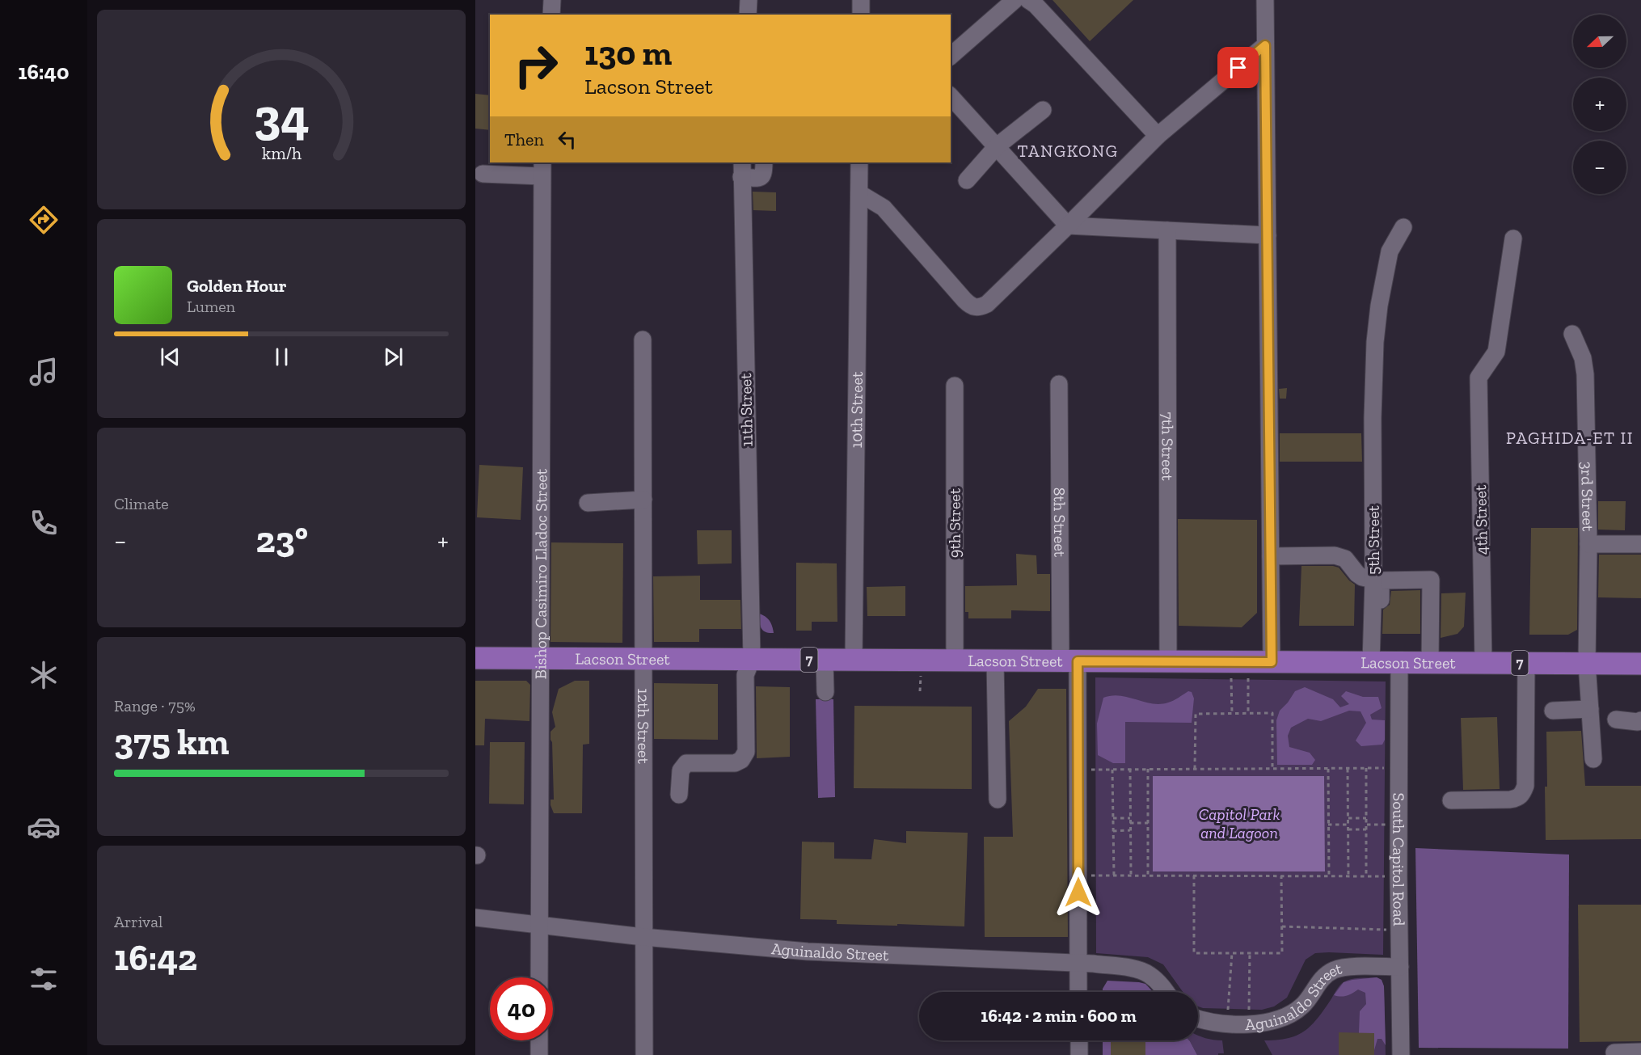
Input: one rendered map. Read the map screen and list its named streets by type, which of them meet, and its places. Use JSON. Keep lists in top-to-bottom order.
{
  "streets": {
    "main road": ["Lacson Street", "7"],
    "street": [
      "11th Street",
      "10th Street",
      "7th Street",
      "3rd Street",
      "4th Street",
      "8th Street",
      "9th Street",
      "5th Street",
      "Bishop Casimiro Lladoc Street",
      "12th Street",
      "South Capitol Road",
      "Aguinaldo Street"
    ]
  },
  "crossings": [
    ["11th Street", "Lacson Street"],
    ["10th Street", "Lacson Street"],
    ["7th Street", "Lacson Street"],
    ["3rd Street", "Lacson Street"],
    ["4th Street", "Lacson Street"],
    ["8th Street", "Lacson Street"],
    ["8th Street", "Aguinaldo Street"],
    ["9th Street", "Lacson Street"],
    ["5th Street", "Lacson Street"],
    ["5th Street", "South Capitol Road"],
    ["Bishop Casimiro Lladoc Street", "Lacson Street"],
    ["Bishop Casimiro Lladoc Street", "Aguinaldo Street"],
    ["Lacson Street", "12th Street"],
    ["Lacson Street", "South Capitol Road"],
    ["12th Street", "Aguinaldo Street"],
    ["South Capitol Road", "Aguinaldo Street"]
  ],
  "districts": ["TANGKONG", "PAGHIDA-ET II"],
  "parks": ["Capitol Park and Lagoon"],
  "north": "left",
  "page": {
    "tabs": "16:40",
    "map_buttons": ["+", "−"],
    "turn": ["130 m", "Lacson Street"],
    "then": "Then",
    "song": ["Golden Hour", "Lumen"],
    "tile": [
      "Climate",
      ["Range · 75%", "375 km"],
      ["Arrival", "16:42"]
    ],
    "heat": ["−", "23°", "+"],
    "limit": "40",
    "trip": "16:42 · 2 min · 600 m",
    "gauge": ["34", "km/h"]
  }
}
